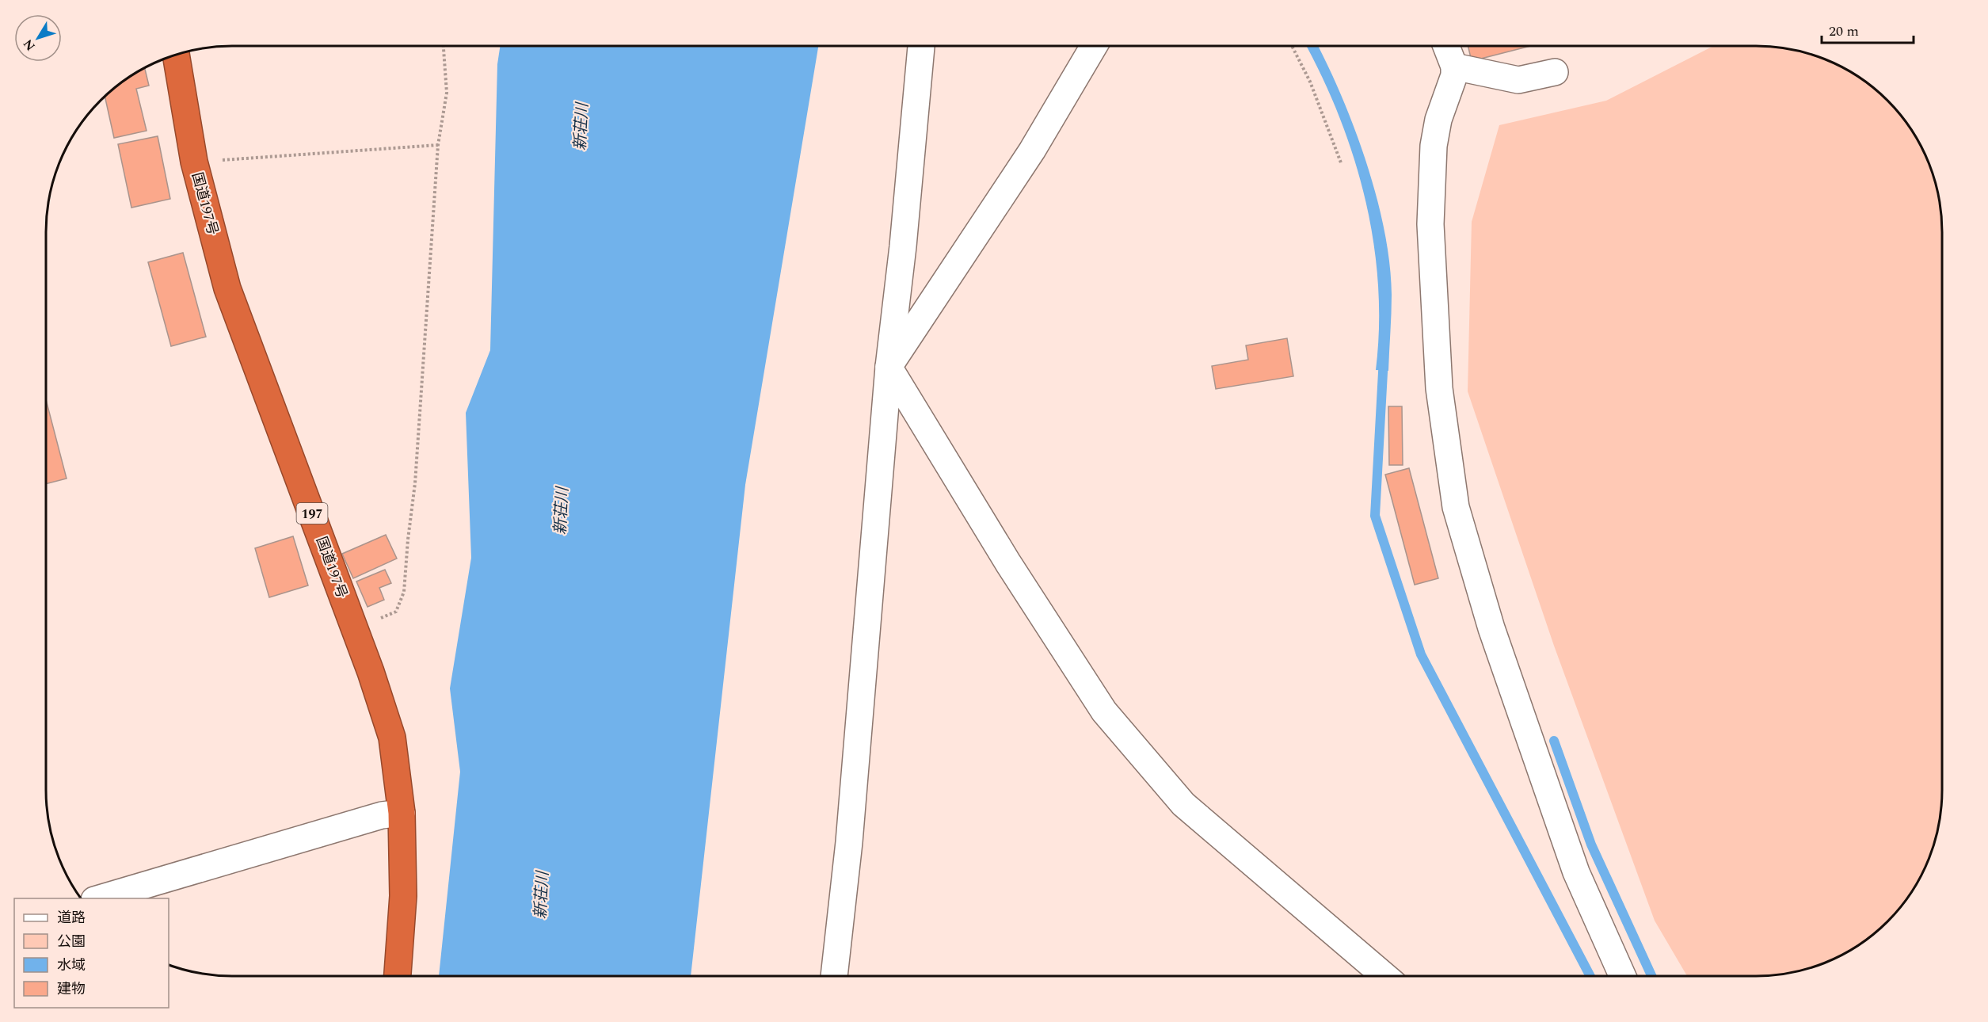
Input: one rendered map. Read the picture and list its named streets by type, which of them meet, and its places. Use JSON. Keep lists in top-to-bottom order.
{
  "streets": {
    "highway": ["国道197号", "197"]
  },
  "water": ["新荘川"],
  "legend": [
    "道路",
    "公園",
    "水域",
    "建物"
  ],
  "scale_bar": "20 m",
  "north": "bottom left"
}
